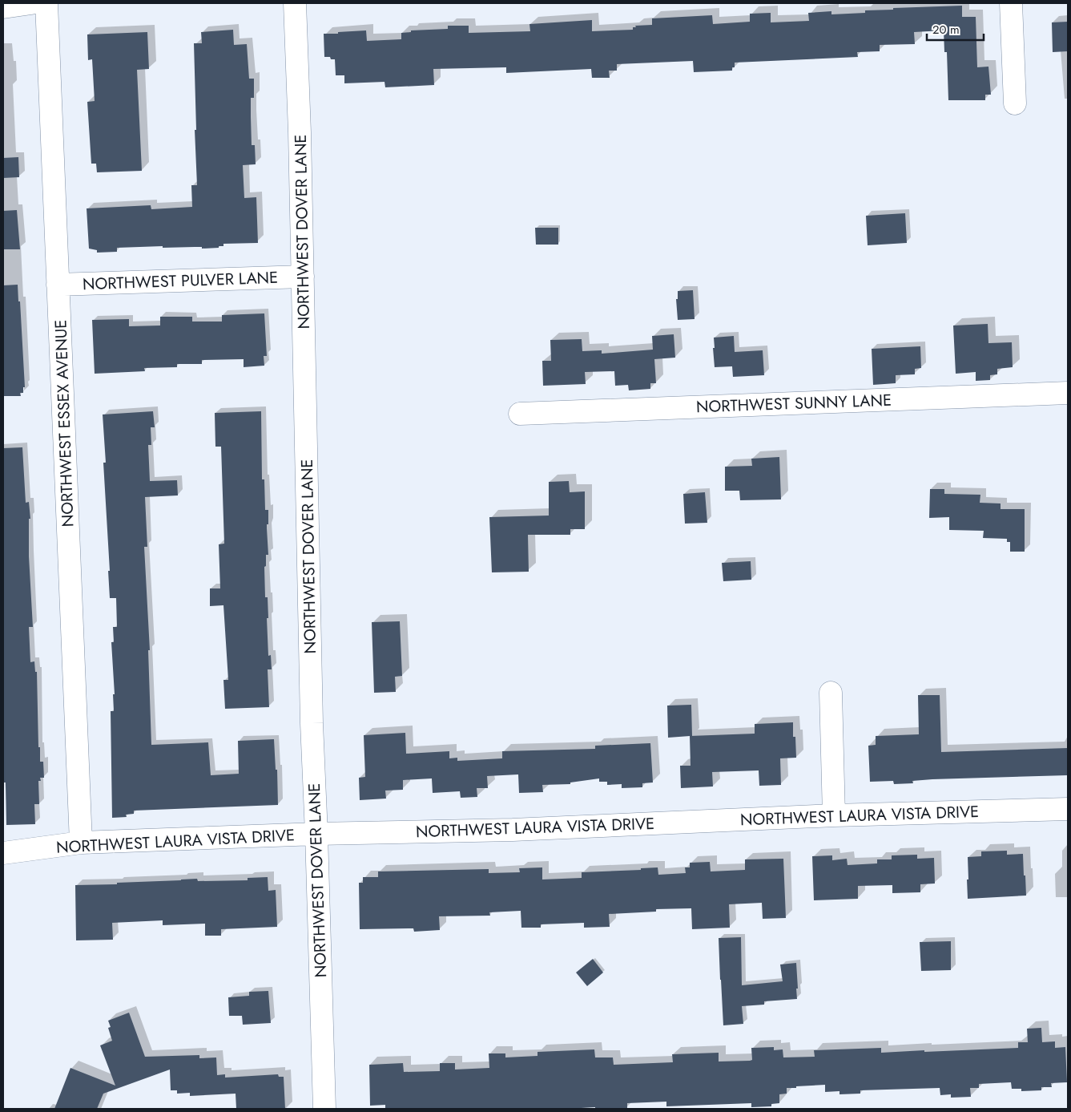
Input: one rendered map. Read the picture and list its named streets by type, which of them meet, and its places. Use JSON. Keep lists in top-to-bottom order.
{
  "streets": {
    "street": [
      "NORTHWEST DOVER LANE",
      "NORTHWEST PULVER LANE",
      "NORTHWEST SUNNY LANE",
      "NORTHWEST ESSEX AVENUE",
      "NORTHWEST LAURA VISTA DRIVE"
    ]
  },
  "crossings": [
    ["NORTHWEST DOVER LANE", "NORTHWEST PULVER LANE"],
    ["NORTHWEST DOVER LANE", "NORTHWEST LAURA VISTA DRIVE"],
    ["NORTHWEST PULVER LANE", "NORTHWEST ESSEX AVENUE"],
    ["NORTHWEST ESSEX AVENUE", "NORTHWEST LAURA VISTA DRIVE"]
  ],
  "scale_bar": "20 m"
}
